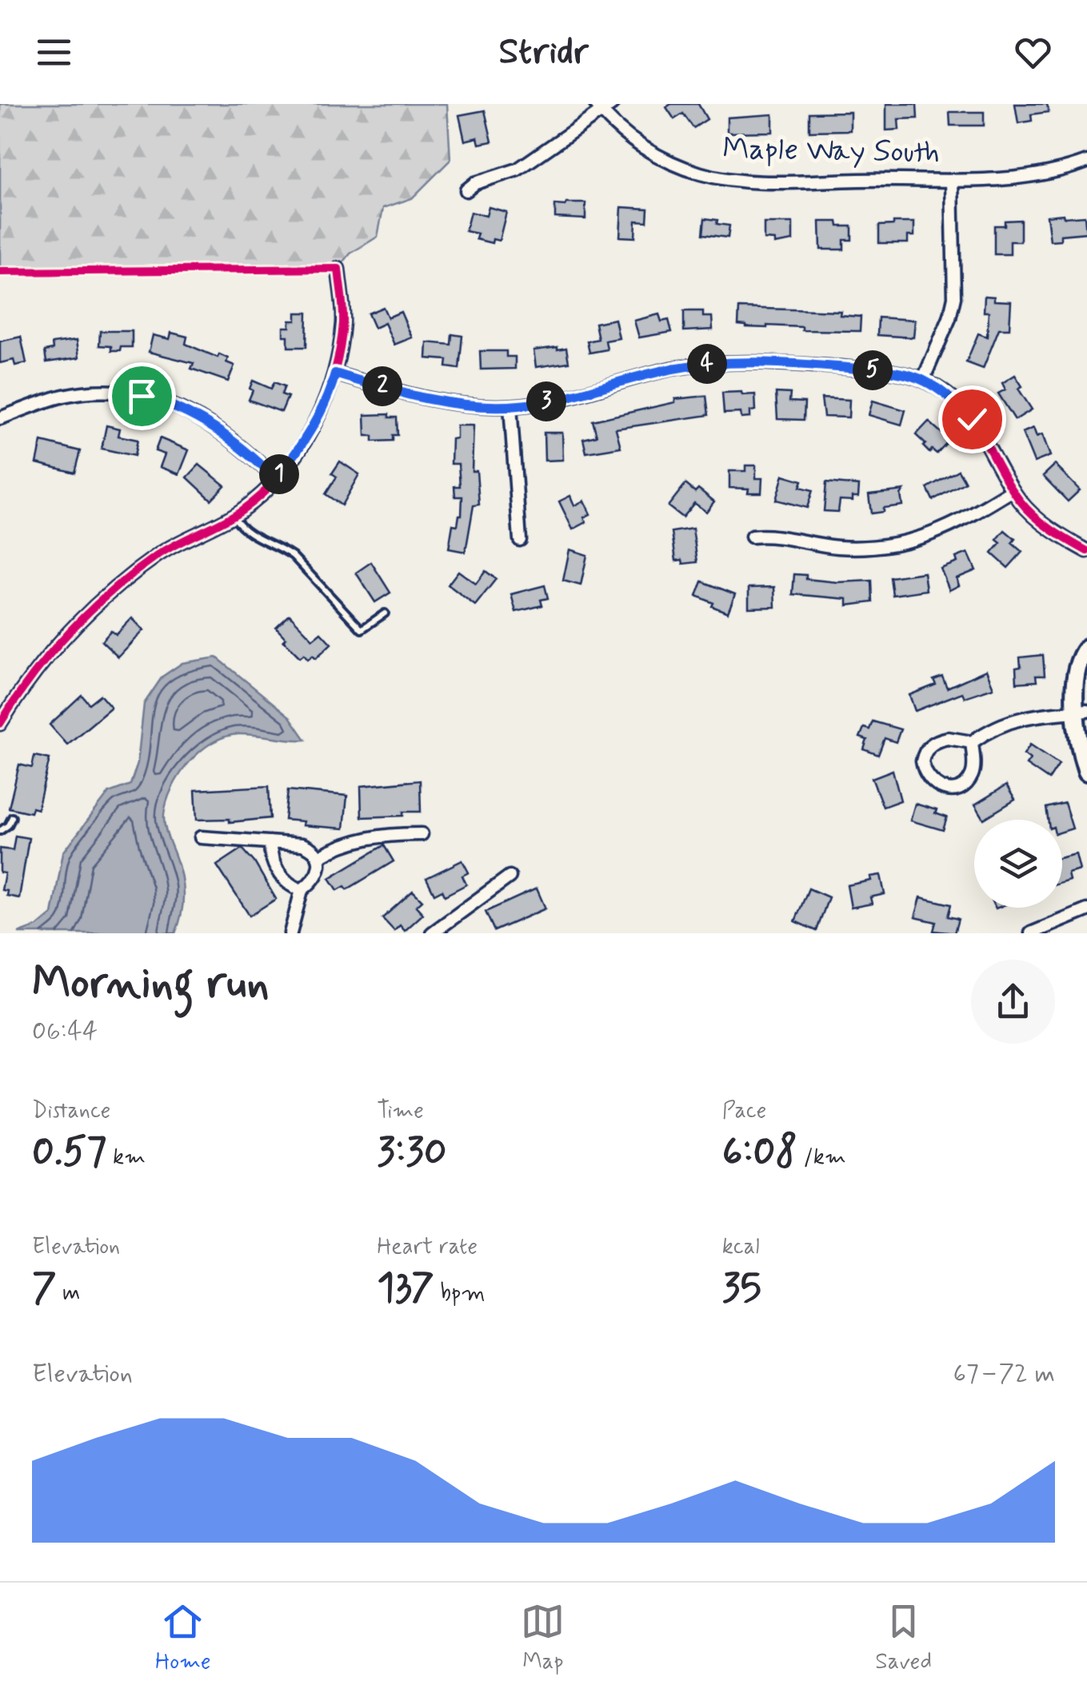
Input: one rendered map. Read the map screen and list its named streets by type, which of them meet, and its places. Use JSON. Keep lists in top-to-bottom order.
{
  "streets": {
    "street": ["Maple Way South"]
  },
  "page": {
    "header": "Stridr",
    "pins": [
      "4",
      "5",
      "2",
      "3",
      "1"
    ],
    "heading": ["Morning run", "06:44"],
    "stats": [
      ["Distance", "0.57 km"],
      ["Time", "3:30"],
      ["Pace", "6:08 /km"],
      ["Elevation", "7 m"],
      ["Heart rate", "137 bpm"],
      ["kcal", "35"]
    ],
    "chart": ["Elevation", "67–72 m"],
    "tabs": ["Home", "Map", "Saved"]
  }
}
